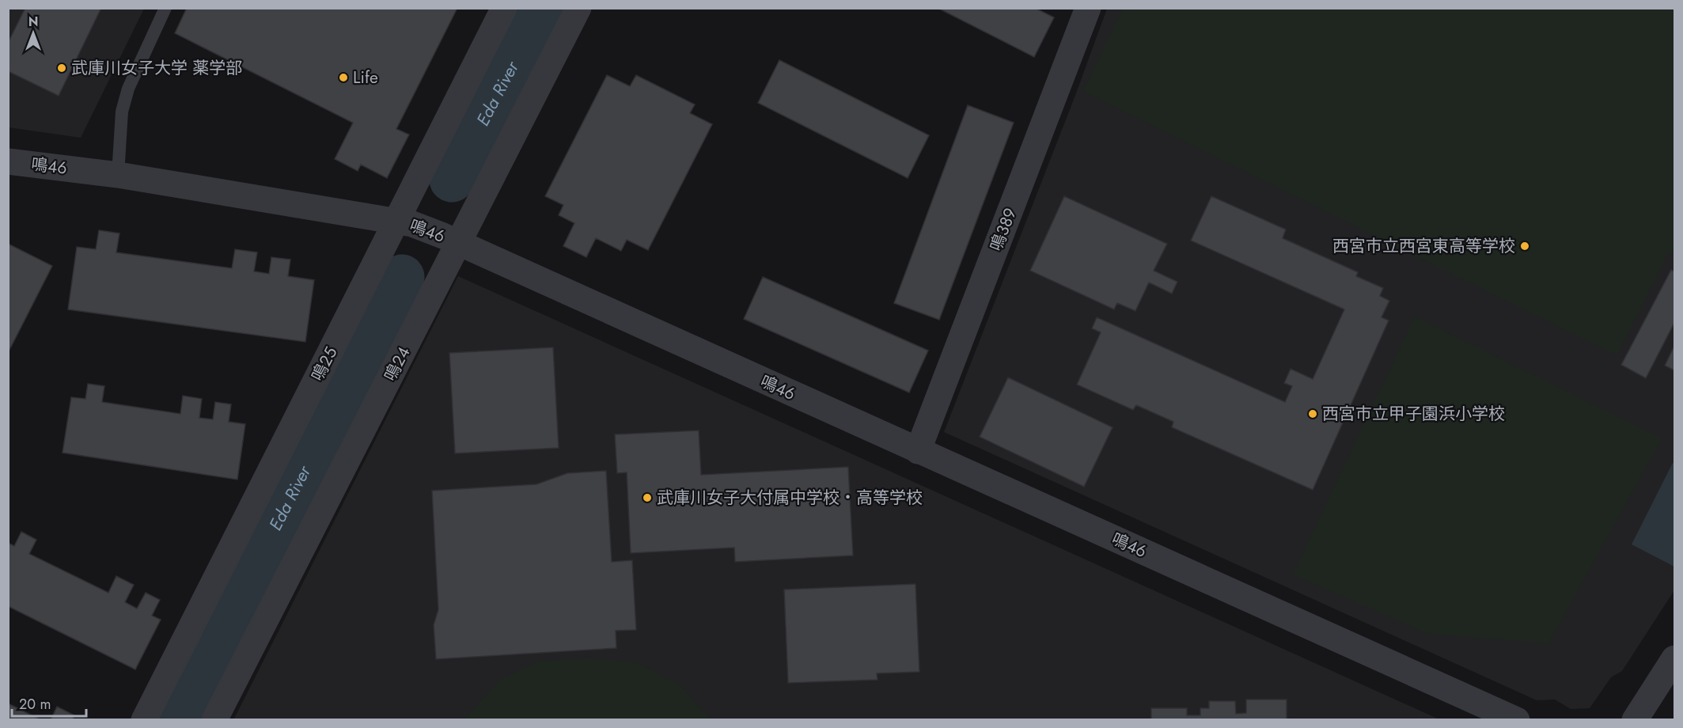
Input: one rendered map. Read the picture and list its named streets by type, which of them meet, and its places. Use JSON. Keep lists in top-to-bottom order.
{
  "streets": {
    "street": [
      "鳴46",
      "鳴389",
      "鳴25",
      "鳴24"
    ]
  },
  "crossings": [
    ["鳴46", "鳴389"],
    ["鳴46", "鳴25"],
    ["鳴46", "鳴24"]
  ],
  "water": ["Eda River"],
  "places": [
    "武庫川女子大学 薬学部",
    "Life",
    "西宮市立西宮東高等学校",
    "西宮市立甲子園浜小学校",
    "武庫川女子大付属中学校・高等学校"
  ],
  "scale_bar": "20 m",
  "north": "top"
}
